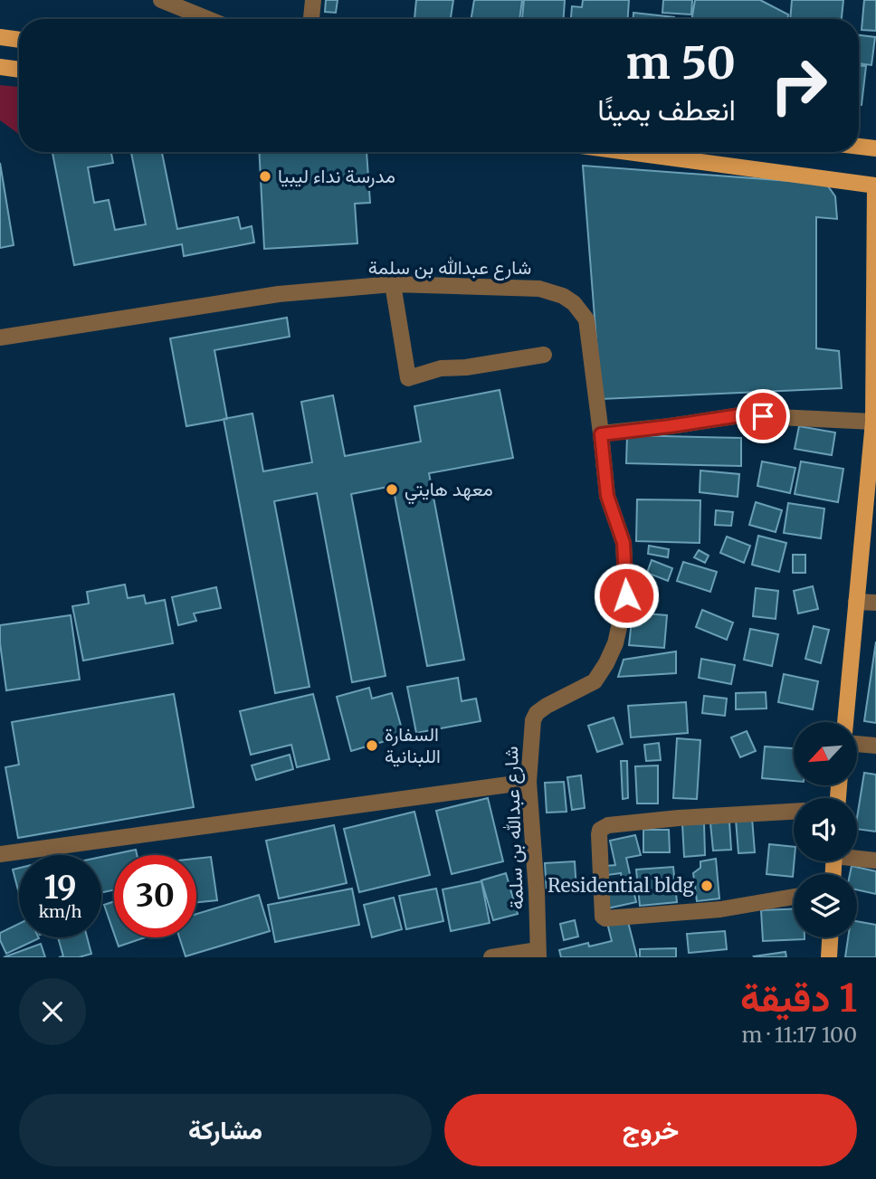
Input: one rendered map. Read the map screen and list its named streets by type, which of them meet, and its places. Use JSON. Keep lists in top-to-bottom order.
{
  "streets": {
    "street": ["شارع عبدالله بن سلمة"]
  },
  "places": [
    "مدرسة نداء ليبيا",
    "معهد هايتي",
    "السفارة اللبنانية",
    "Residential bldg"
  ],
  "north": "bottom left",
  "page": {
    "turn": ["50 m", "انعطف يمينًا"],
    "speed": "19 km/h",
    "limit": "30",
    "heading": ["1 دقيقة", "100 m · 11:17"],
    "buttons": ["خروج", "مشاركة"]
  }
}
